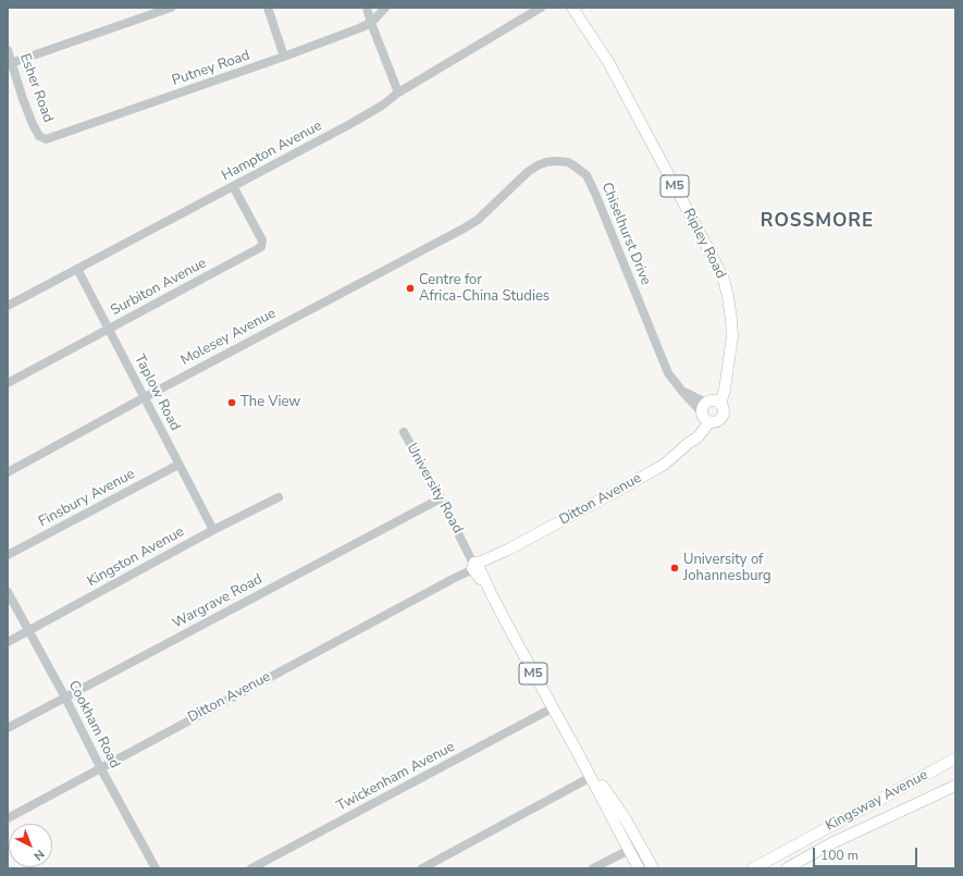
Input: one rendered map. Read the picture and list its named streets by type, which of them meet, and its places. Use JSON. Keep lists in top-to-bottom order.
{
  "streets": {
    "main road": [
      "M5",
      "Ripley Road",
      "University Road",
      "Ditton Avenue",
      "Kingsway Avenue"
    ],
    "street": [
      "Putney Road",
      "Esher Road",
      "Hampton Avenue",
      "Chiselhurst Drive",
      "Surbiton Avenue",
      "Molesey Avenue",
      "Taplow Road",
      "Finsbury Avenue",
      "Kingston Avenue",
      "Wargrave Road",
      "Cookham Road",
      "Twickenham Avenue"
    ]
  },
  "crossings": [
    ["Putney Road", "Esher Road"],
    ["Hampton Avenue", "Surbiton Avenue"],
    ["Hampton Avenue", "Taplow Road"],
    ["Chiselhurst Drive", "Ripley Road"],
    ["Chiselhurst Drive", "Molesey Avenue"],
    ["Chiselhurst Drive", "Ditton Avenue"],
    ["Ripley Road", "Ditton Avenue"],
    ["Surbiton Avenue", "Taplow Road"],
    ["Molesey Avenue", "Taplow Road"],
    ["Taplow Road", "Finsbury Avenue"],
    ["Taplow Road", "Kingston Avenue"],
    ["University Road", "Ditton Avenue"],
    ["University Road", "Wargrave Road"],
    ["University Road", "Twickenham Avenue"],
    ["Ditton Avenue", "Cookham Road"],
    ["Kingston Avenue", "Cookham Road"],
    ["Wargrave Road", "Cookham Road"]
  ],
  "districts": ["ROSSMORE"],
  "places": ["Centre for Africa-China Studies", "The View", "University of Johannesburg"],
  "scale_bar": "100 m",
  "north": "bottom right"
}
